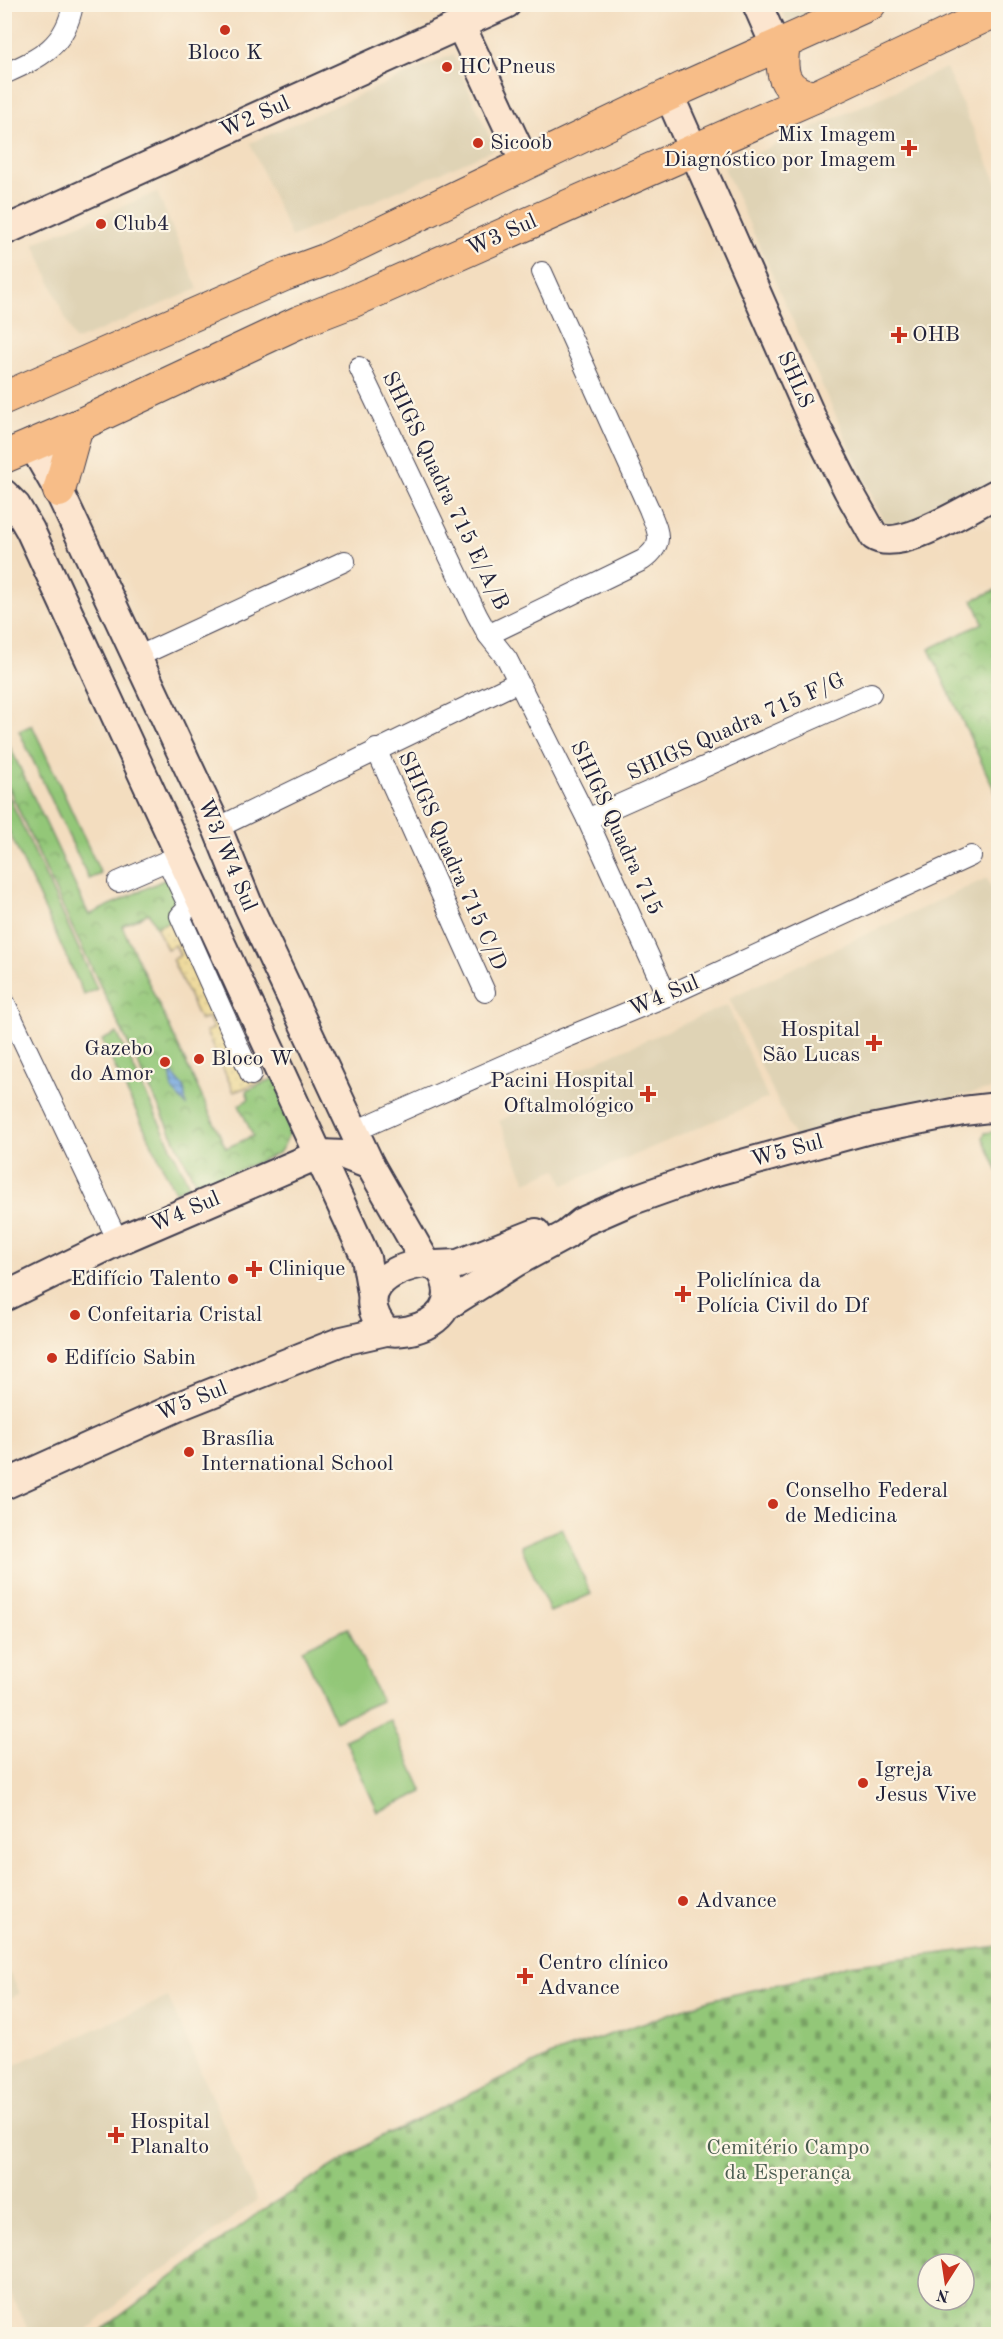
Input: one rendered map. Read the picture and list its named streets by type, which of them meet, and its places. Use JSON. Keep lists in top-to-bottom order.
{
  "streets": {
    "main road": [
      "W2 Sul",
      "W3 Sul",
      "SHLS",
      "W3/W4 Sul",
      "W4 Sul",
      "W5 Sul"
    ],
    "street": [
      "SHIGS Quadra 715 E/A/B",
      "SHIGS Quadra 715 F/G",
      "SHIGS Quadra 715",
      "SHIGS Quadra 715 C/D"
    ]
  },
  "crossings": [
    ["W3 Sul", "SHLS"],
    ["W3 Sul", "W3/W4 Sul"],
    ["SHIGS Quadra 715 E/A/B", "SHIGS Quadra 715"],
    ["SHIGS Quadra 715 F/G", "SHIGS Quadra 715"],
    ["SHIGS Quadra 715", "W4 Sul"],
    ["W3/W4 Sul", "W4 Sul"],
    ["W3/W4 Sul", "W5 Sul"]
  ],
  "parks": ["Cemitério Campo da Esperança"],
  "places": {
    "other": [
      "Bloco K",
      "HC Pneus",
      "Sicoob",
      "Club4",
      "Bloco W",
      "Gazebo do Amor",
      "Edifício Talento",
      "Confeitaria Cristal",
      "Edifício Sabin",
      "Brasília International School",
      "Conselho Federal de Medicina",
      "Igreja Jesus Vive",
      "Advance"
    ],
    "health": [
      "Mix Imagem Diagnóstico por Imagem",
      "OHB",
      "Hospital São Lucas",
      "Pacini Hospital Oftalmológico",
      "Clinique",
      "Policlínica da Polícia Civil do Df",
      "Centro clínico Advance",
      "Hospital Planalto"
    ]
  },
  "north": "bottom"
}
